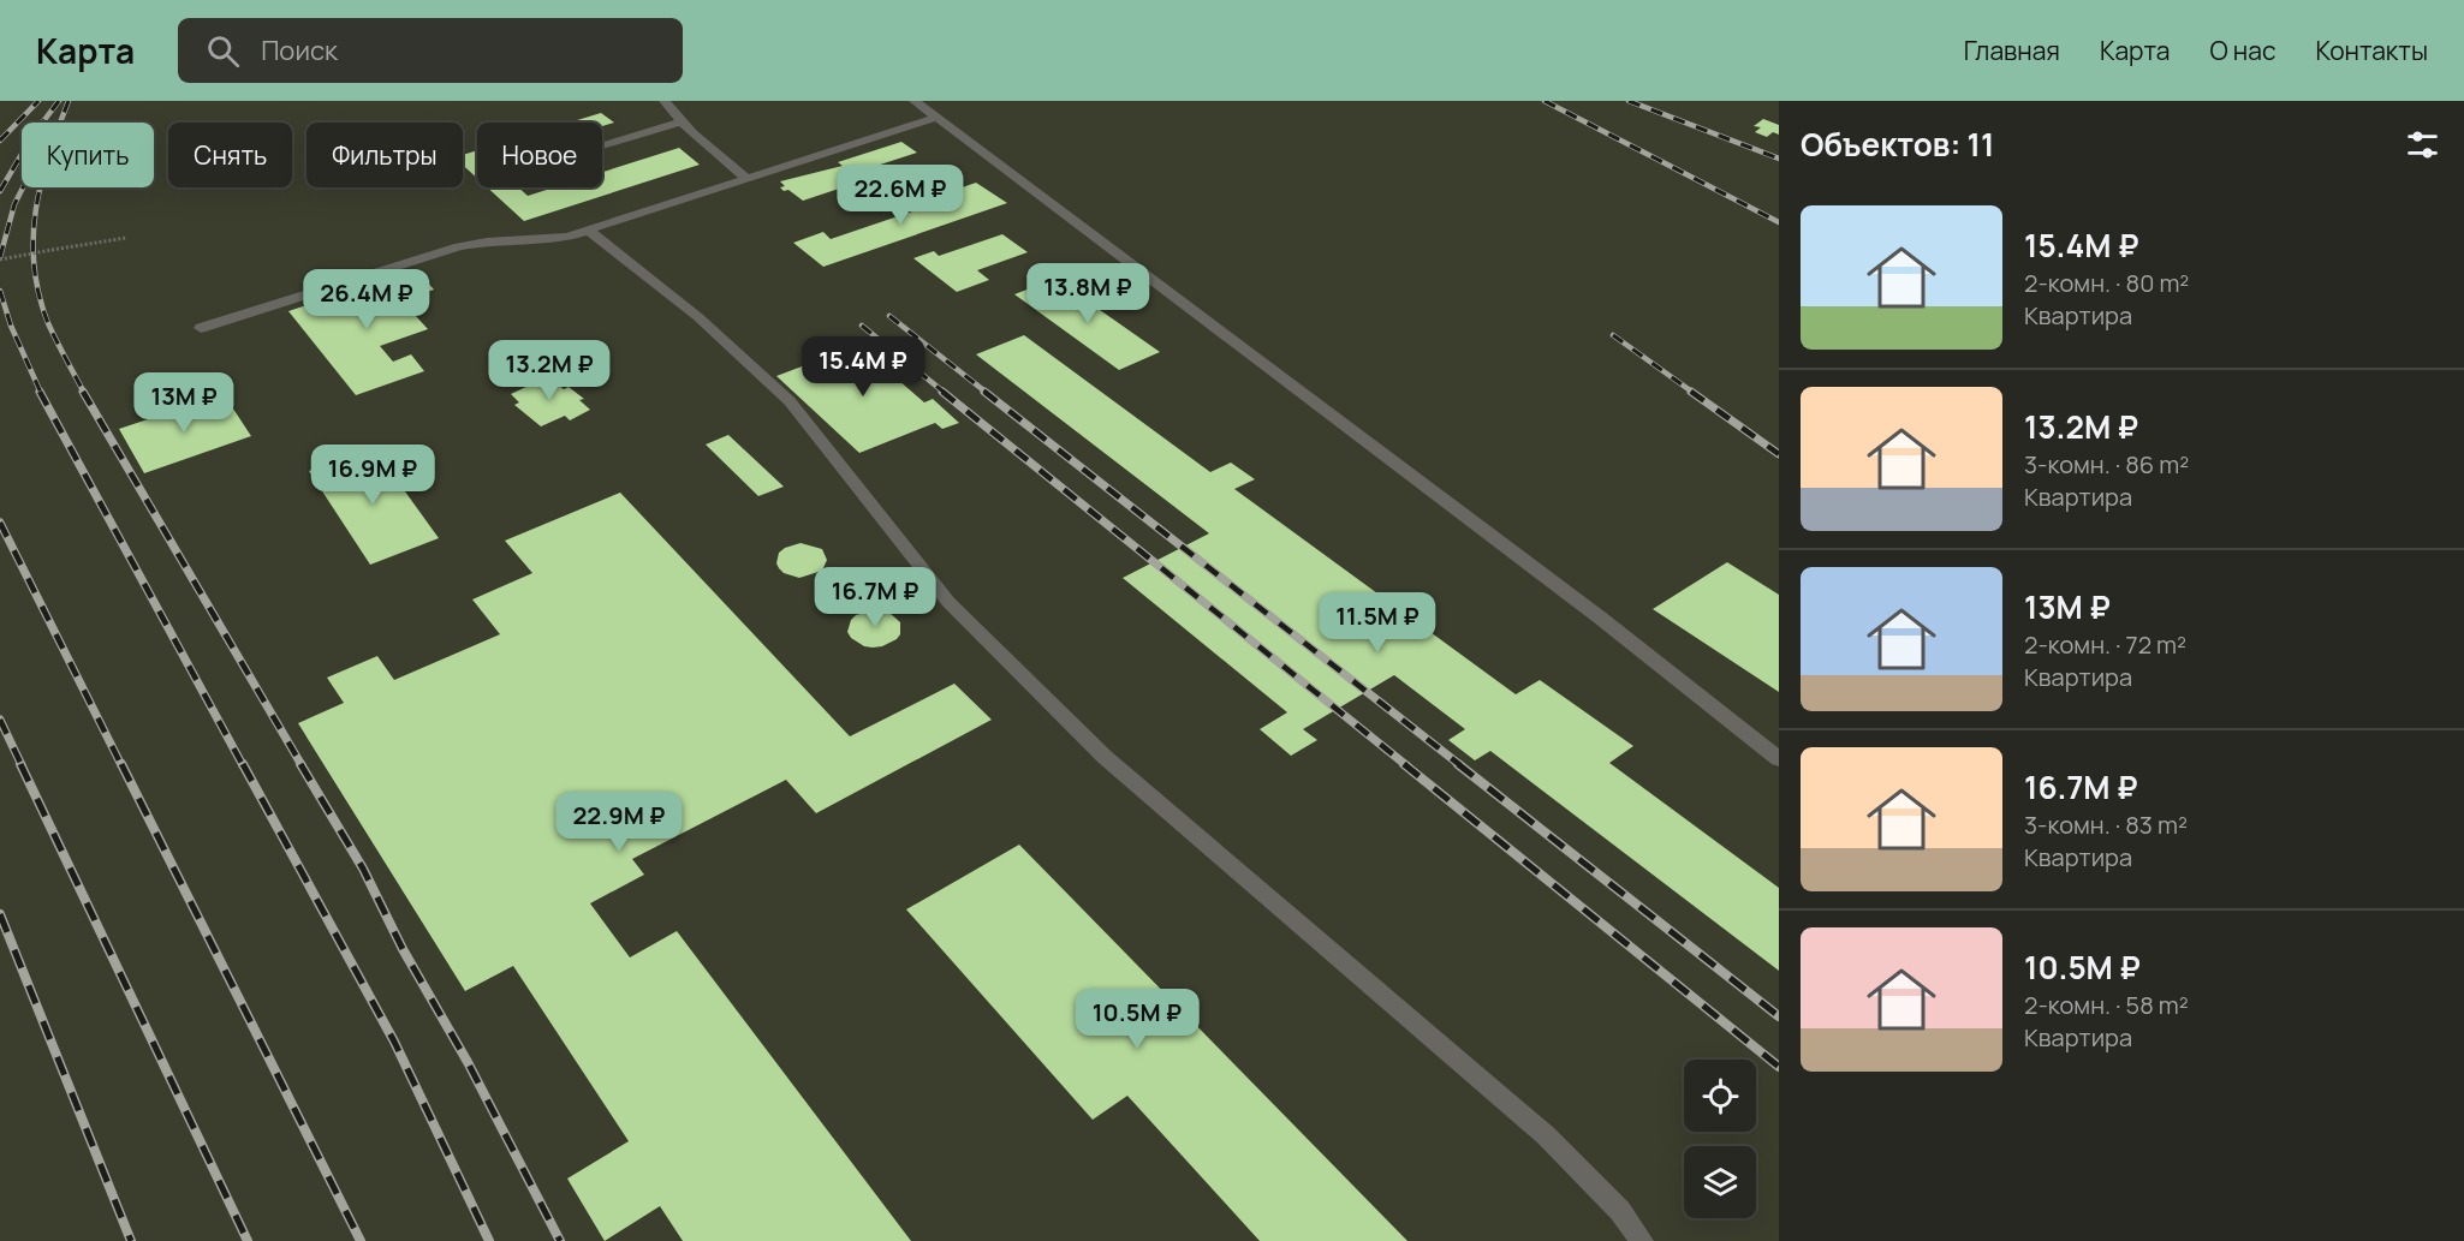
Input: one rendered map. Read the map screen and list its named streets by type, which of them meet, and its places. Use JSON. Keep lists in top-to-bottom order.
{
  "page": {
    "header": "Карта",
    "search": "Поиск",
    "nav": [
      "Главная",
      "Карта",
      "О нас",
      "Контакты"
    ],
    "heading": "Объектов: 11",
    "chip": [
      "Купить",
      "Снять",
      "Фильтры",
      "Новое"
    ],
    "price": [
      "22.6M ₽",
      "13.8M ₽",
      "26.4M ₽",
      "15.4M ₽",
      "13.2M ₽",
      "13M ₽",
      "16.9M ₽",
      "16.7M ₽",
      "11.5M ₽",
      "22.9M ₽",
      "10.5M ₽"
    ],
    "list": [
      {
        "name": "15.4M ₽",
        "note": "2-комн. · 80 m² · Квартира"
      },
      {
        "name": "13.2M ₽",
        "note": "3-комн. · 86 m² · Квартира"
      },
      {
        "name": "13M ₽",
        "note": "2-комн. · 72 m² · Квартира"
      },
      {
        "name": "16.7M ₽",
        "note": "3-комн. · 83 m² · Квартира"
      },
      {
        "name": "10.5M ₽",
        "note": "2-комн. · 58 m² · Квартира"
      }
    ]
  }
}
